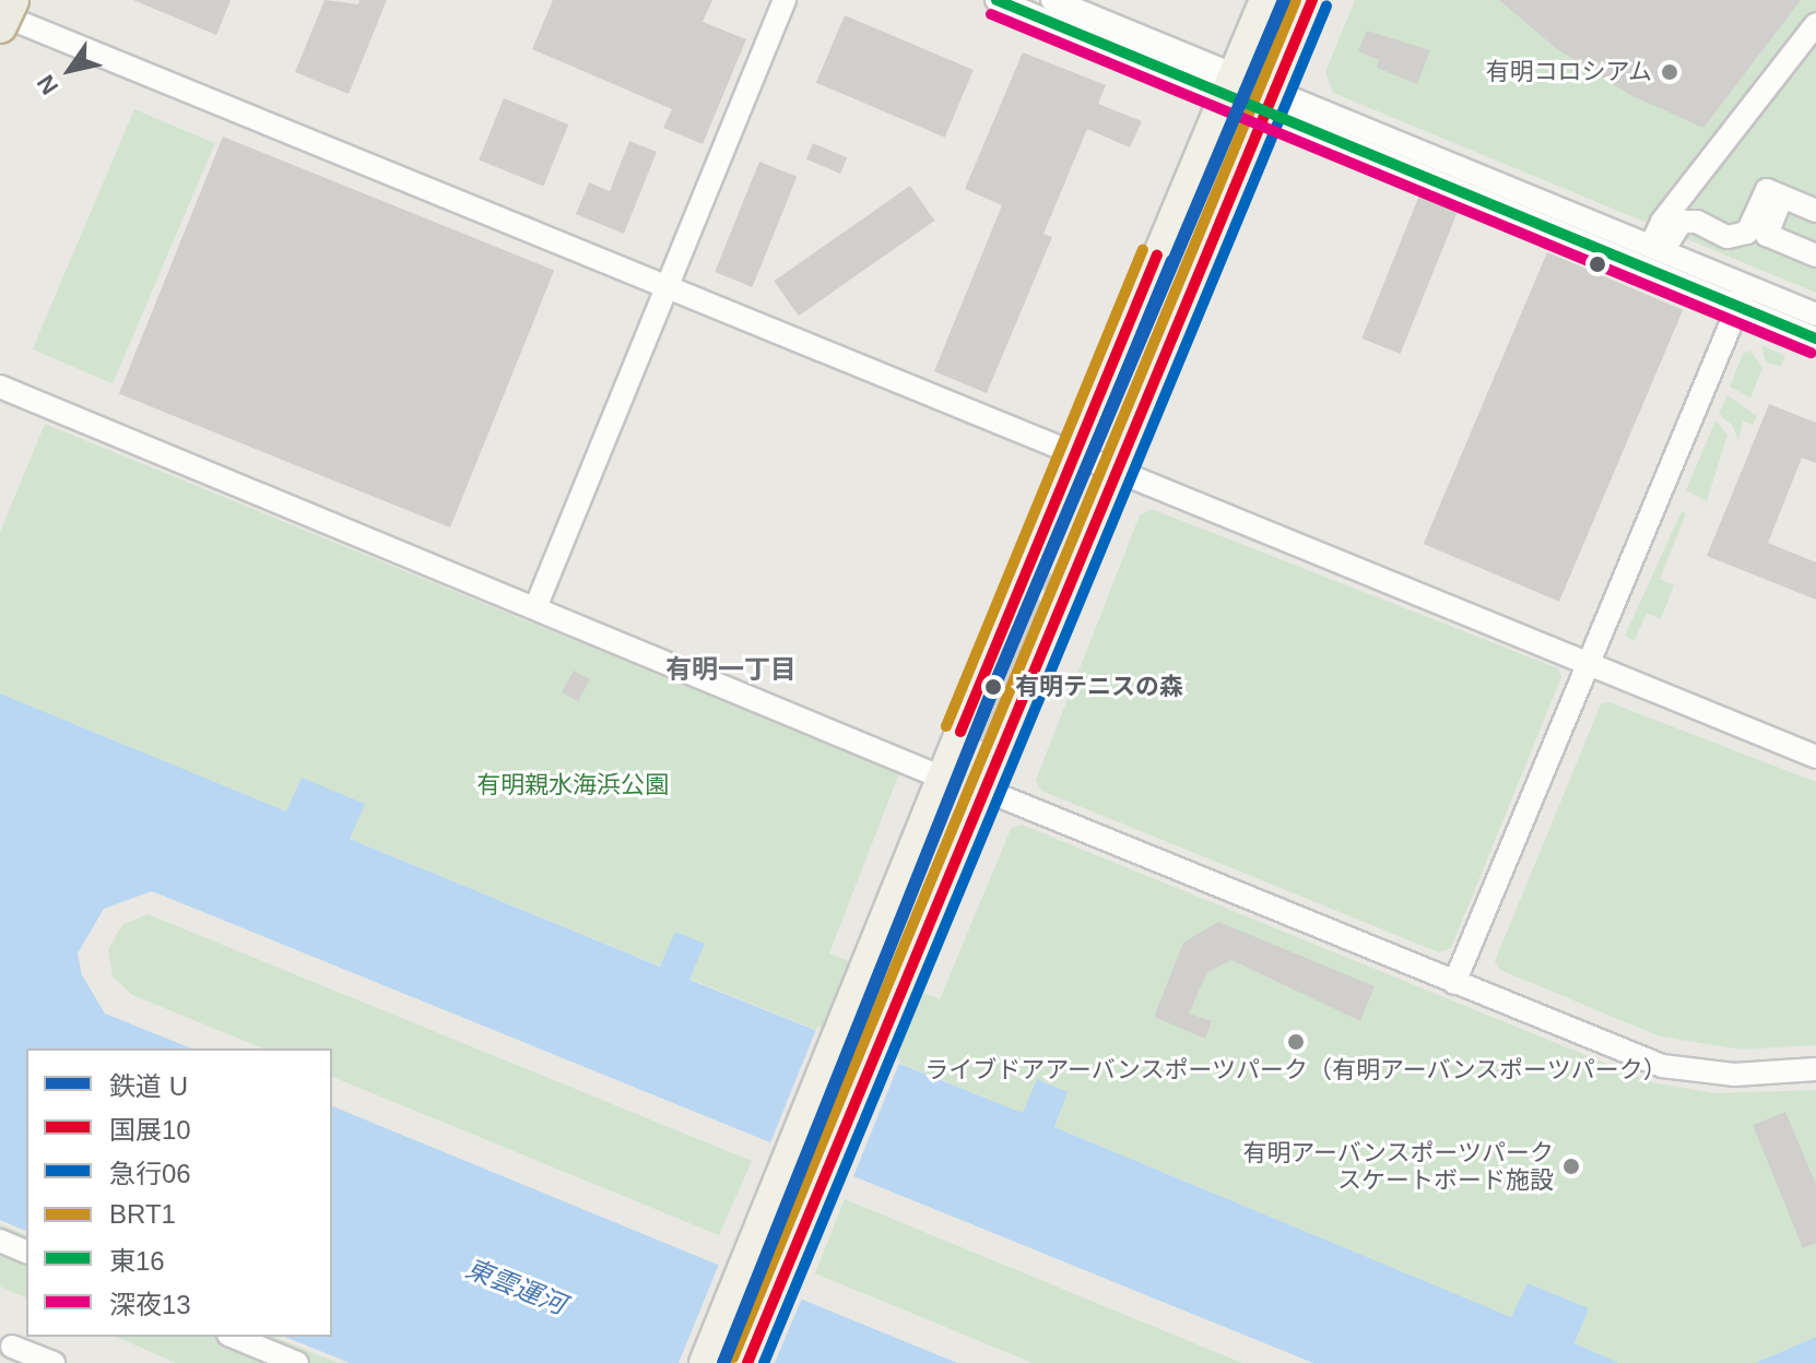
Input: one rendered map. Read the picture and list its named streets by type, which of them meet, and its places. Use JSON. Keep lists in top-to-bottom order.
{
  "districts": ["有明一丁目"],
  "water": ["東雲運河"],
  "parks": ["有明親水海浜公園"],
  "places": [
    "有明コロシアム",
    "有明テニスの森",
    "ライブドアアーバンスポーツパーク（有明アーバンスポーツパーク）",
    "有明アーバンスポーツパーク スケートボード施設"
  ],
  "lines": [
    "rail line U",
    "transit line 国展10",
    "transit line BRT1",
    "transit line 東16",
    "transit line 急行06",
    "transit line 深夜13"
  ],
  "legend": [
    "鉄道 U",
    "国展10",
    "急行06",
    "BRT1",
    "東16",
    "深夜13"
  ],
  "north": "bottom left"
}
